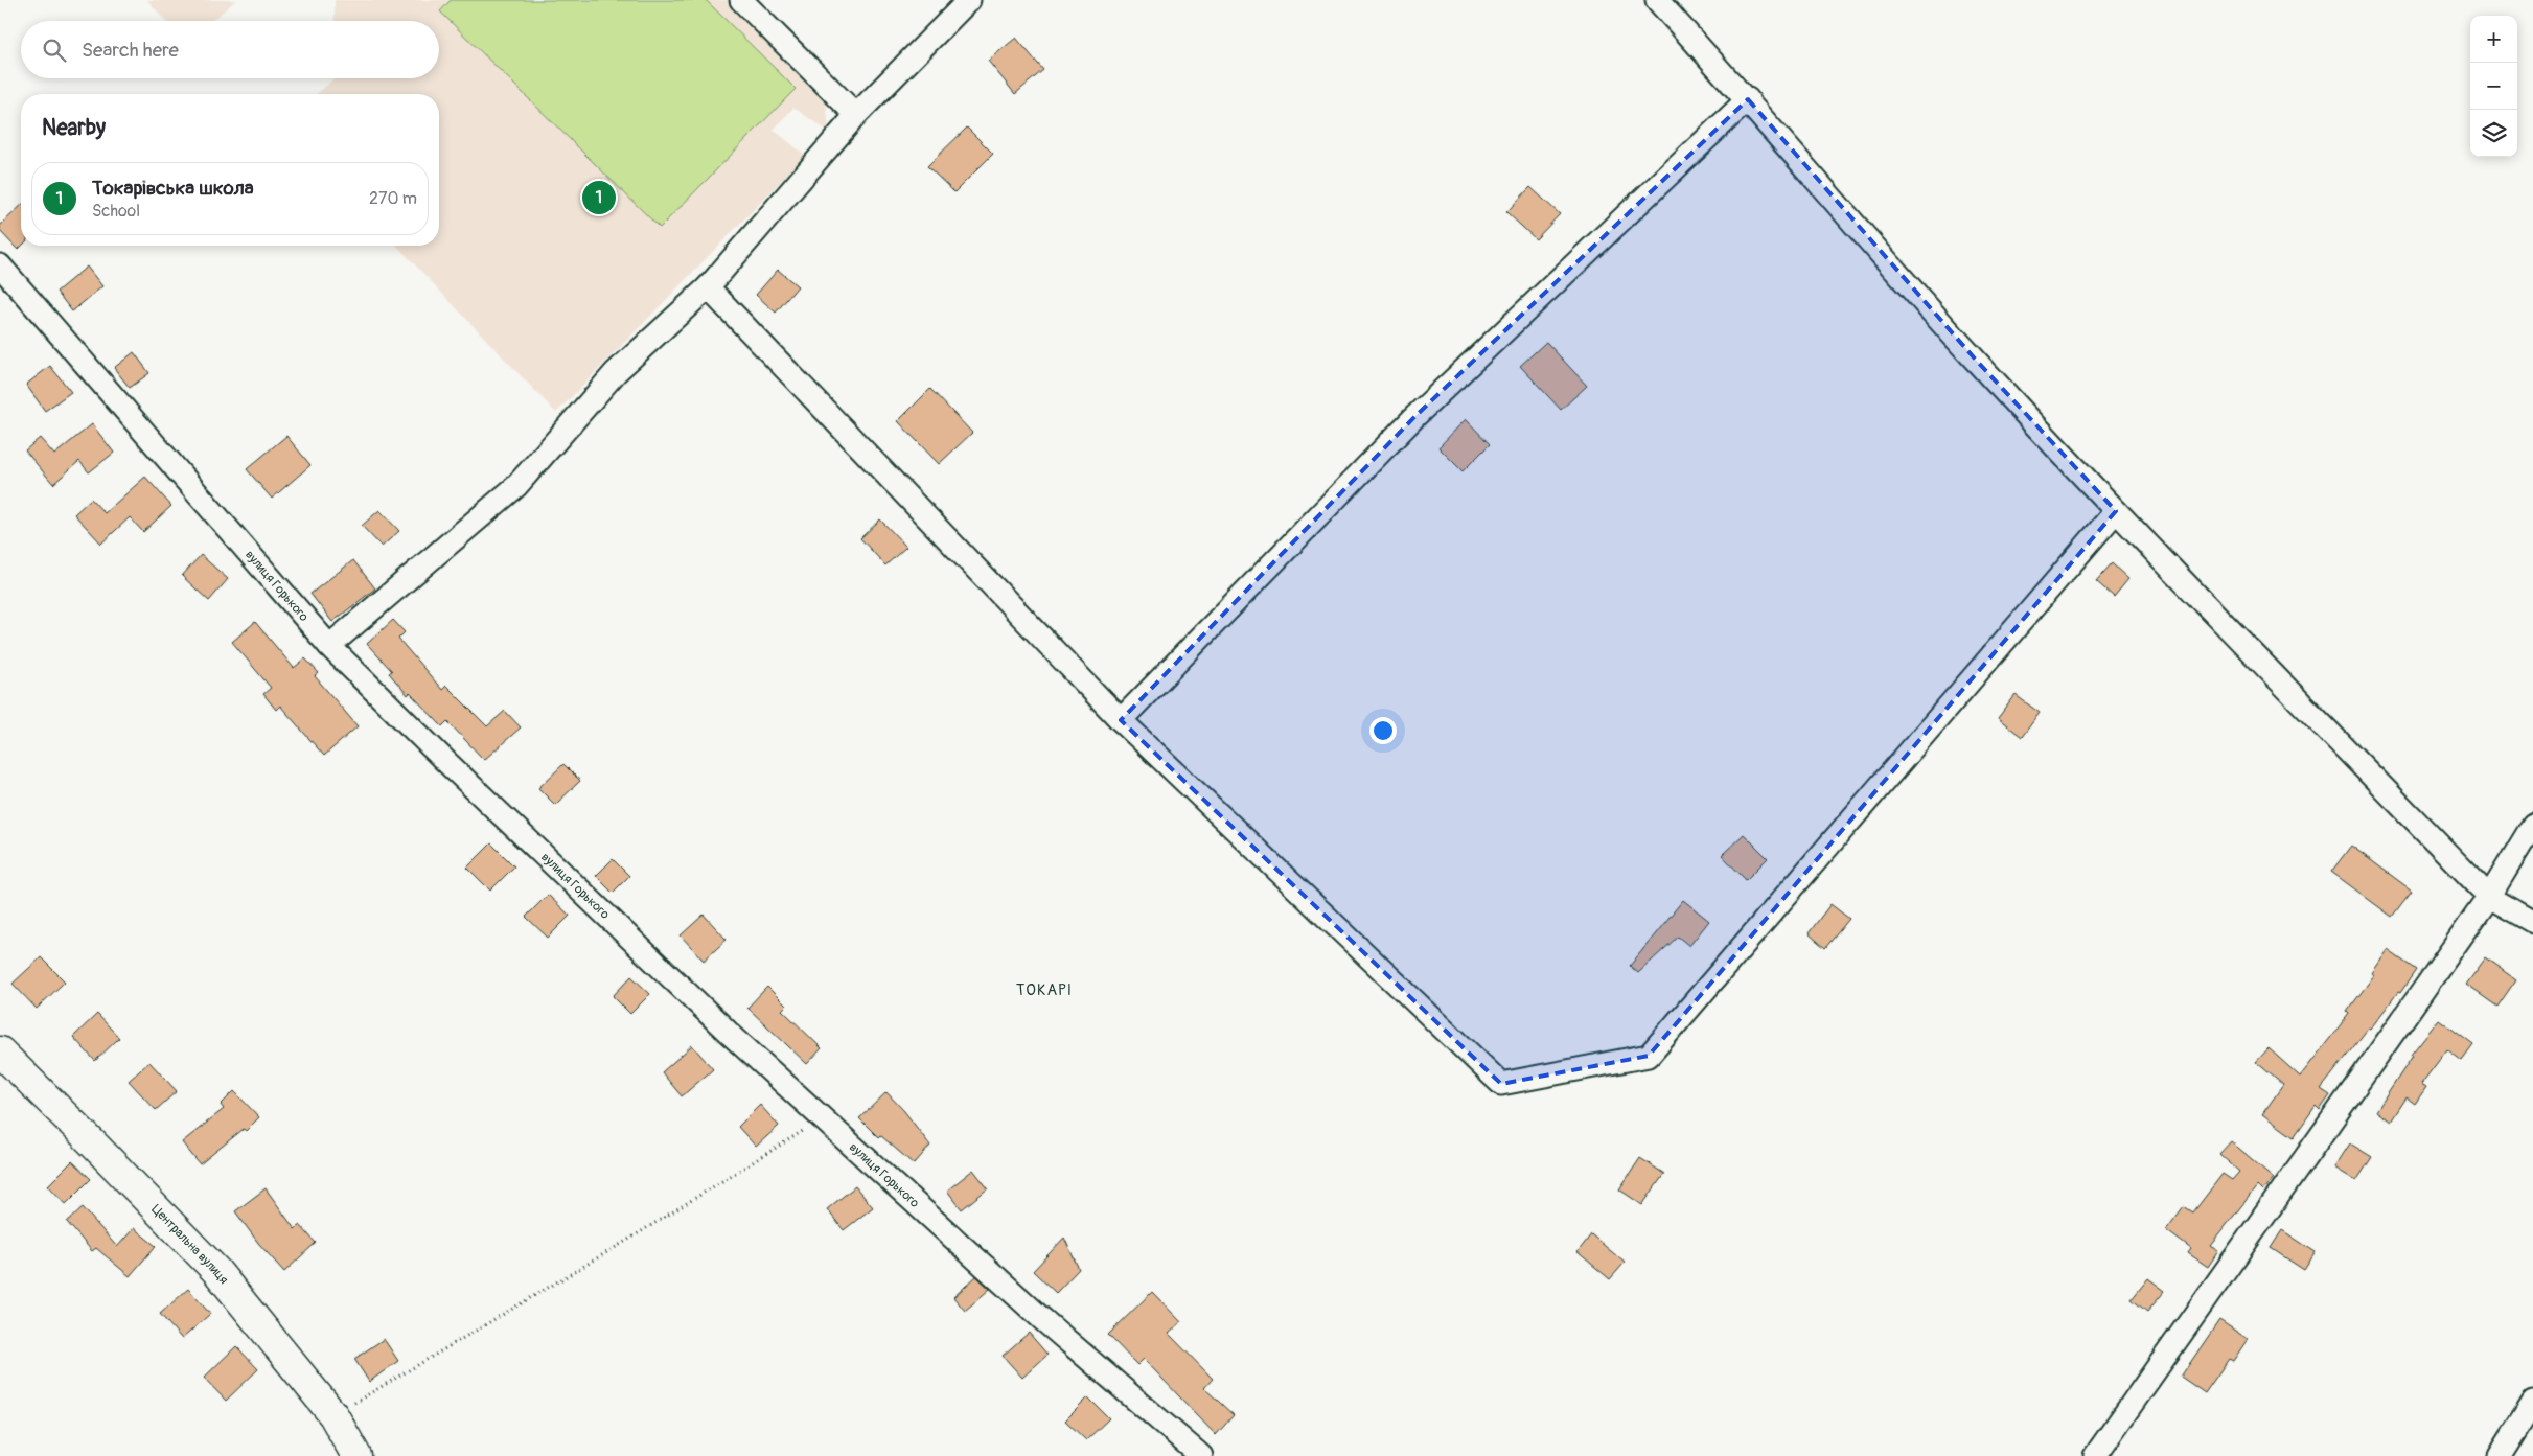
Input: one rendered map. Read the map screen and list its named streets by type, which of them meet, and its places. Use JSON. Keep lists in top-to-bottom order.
{
  "streets": {
    "street": ["вулиця Горького", "Центральна вулиця"]
  },
  "districts": ["ТОКАРІ"],
  "page": {
    "map_buttons": ["+", "−"],
    "search": "Search here",
    "heading": "Nearby",
    "list": [
      {
        "mark": "1",
        "name": "Токарівська школа",
        "note": "School",
        "value": "270 m"
      }
    ],
    "pins": "1"
  }
}
